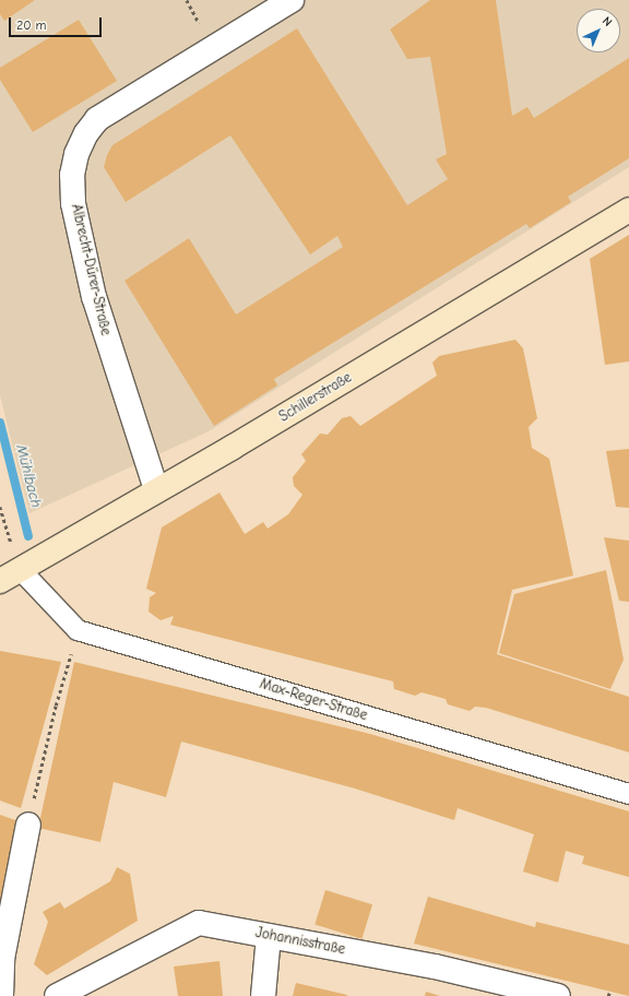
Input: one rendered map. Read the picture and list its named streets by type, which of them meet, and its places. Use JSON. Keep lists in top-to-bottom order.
{
  "streets": {
    "main road": ["Schillerstraße"],
    "street": ["Albrecht-Dürer-Straße", "Max-Reger-Straße", "Johannisstraße"]
  },
  "crossings": [
    ["Albrecht-Dürer-Straße", "Schillerstraße"],
    ["Schillerstraße", "Max-Reger-Straße"]
  ],
  "water": ["Mühlbach"],
  "scale_bar": "20 m",
  "north": "top right"
}
